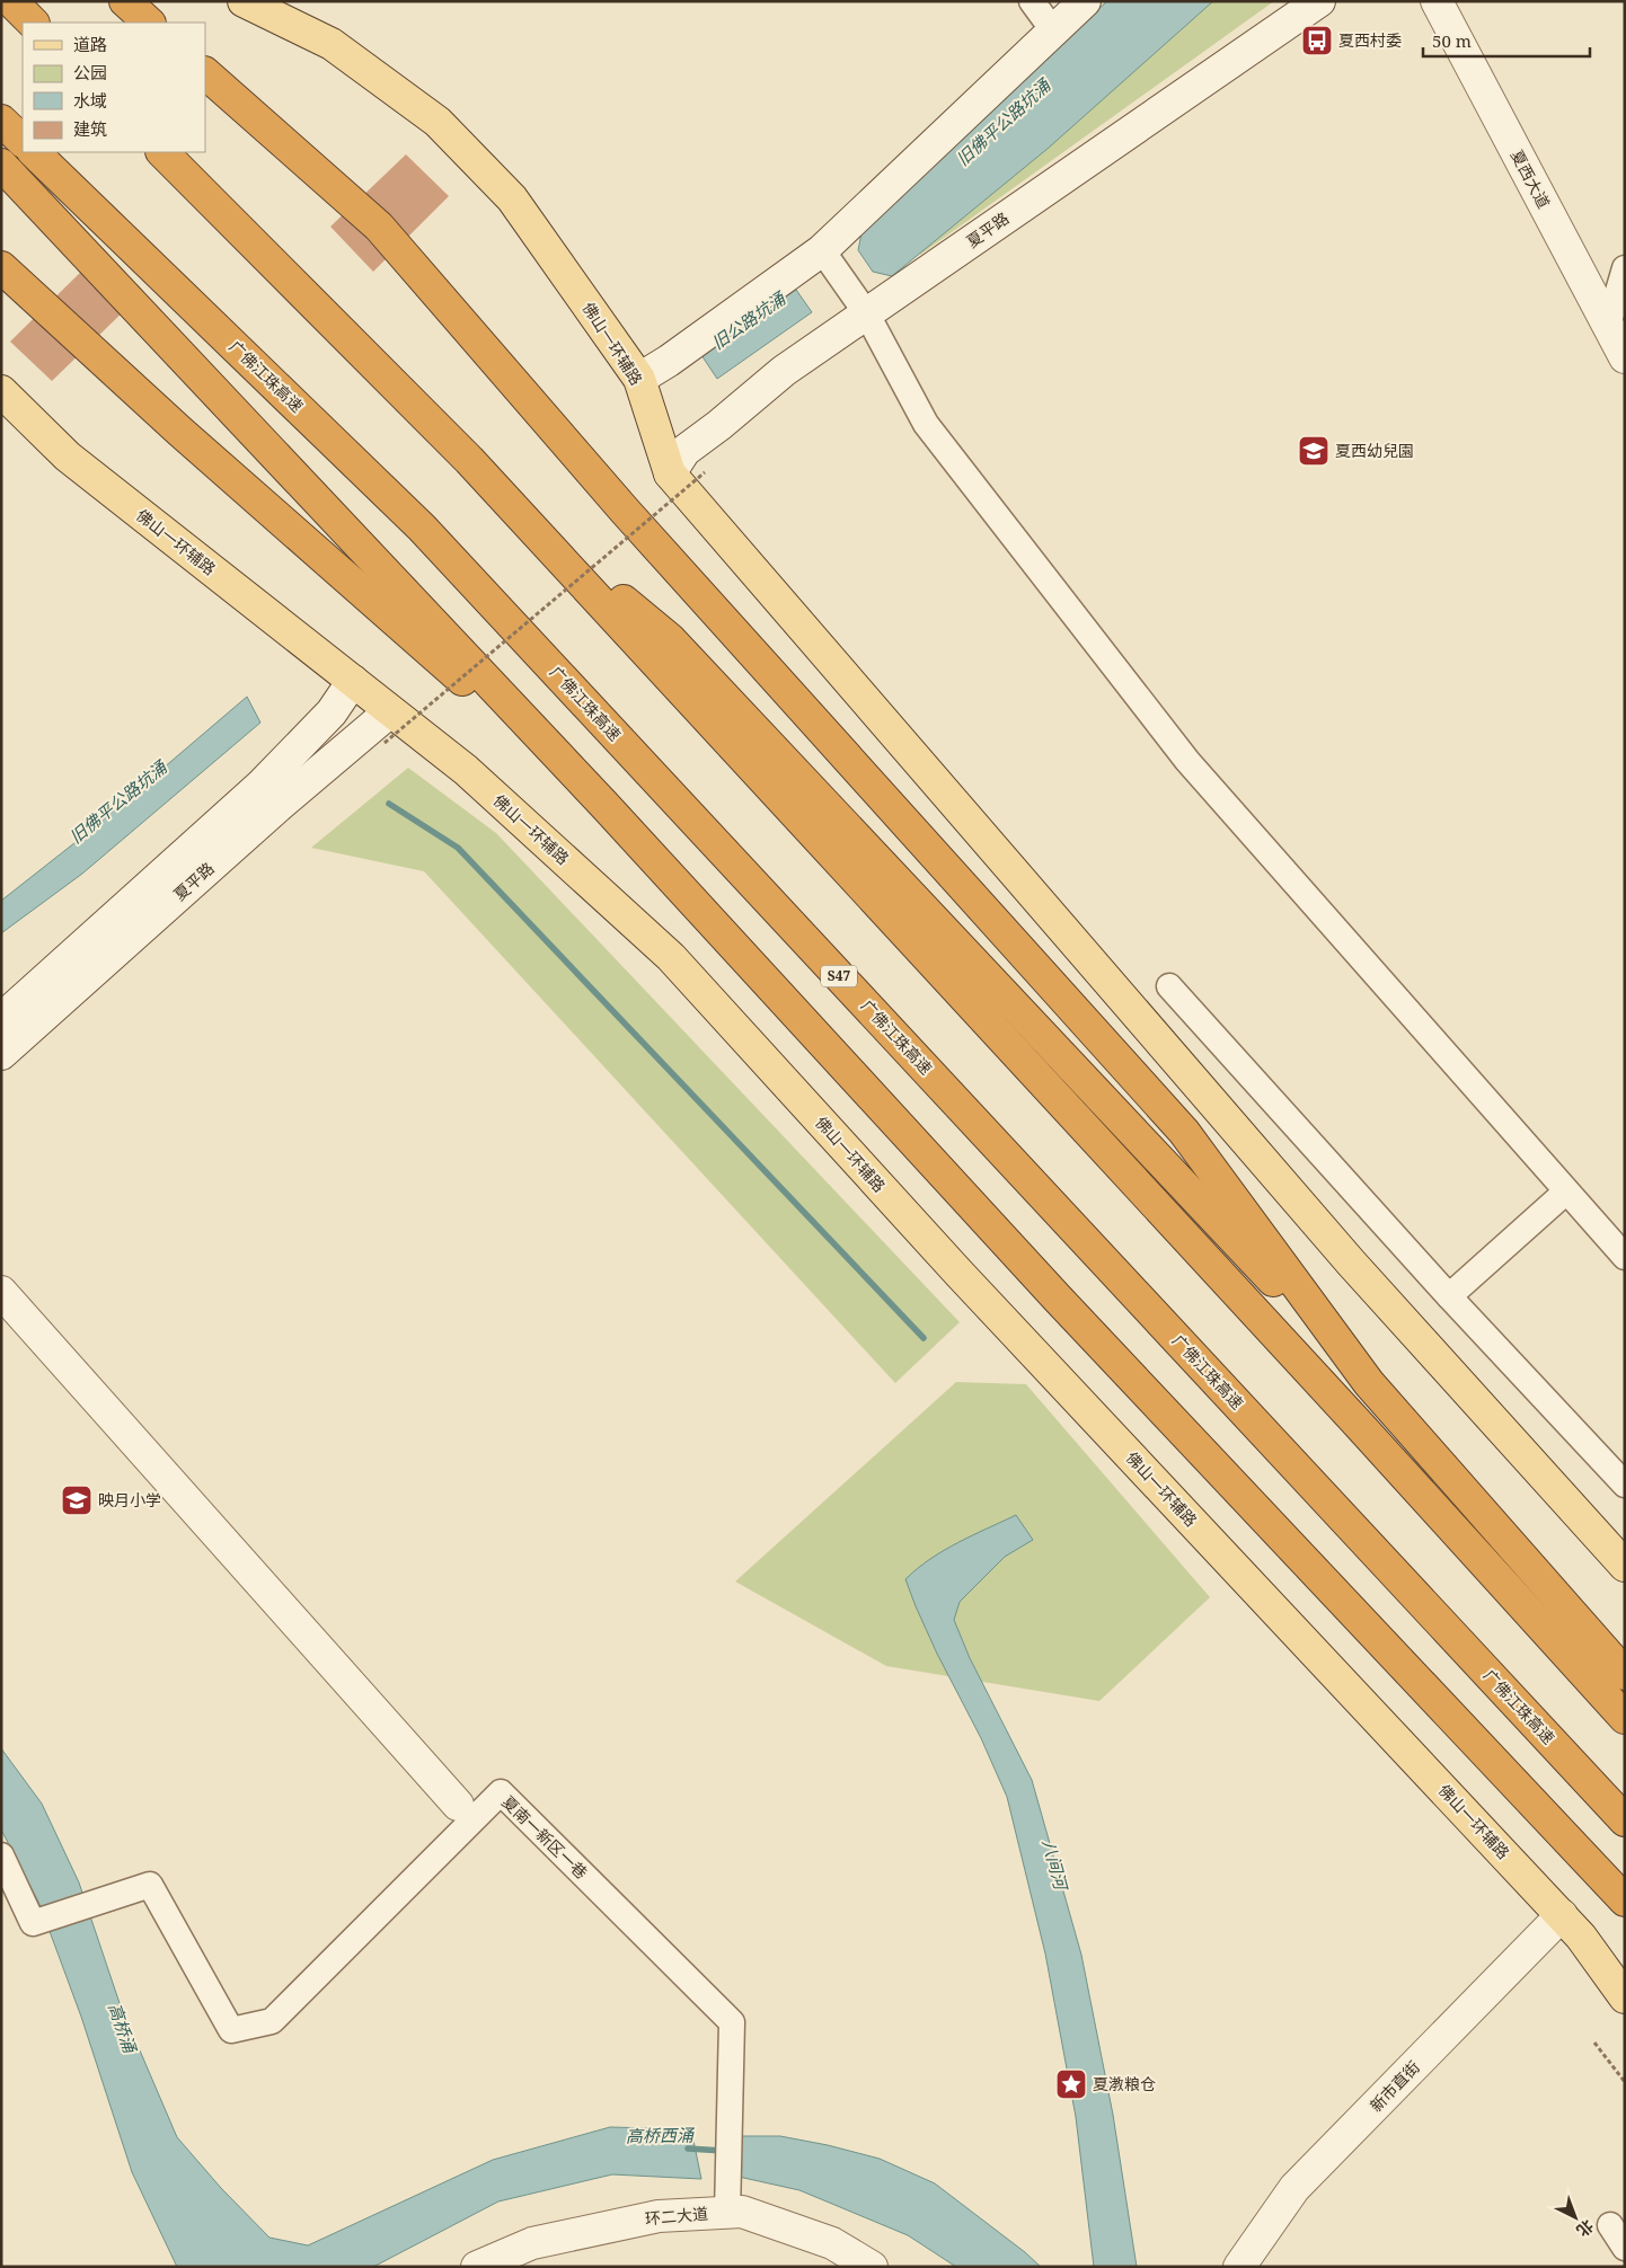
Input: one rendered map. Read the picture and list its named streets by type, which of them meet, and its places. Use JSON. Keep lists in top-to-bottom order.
{
  "streets": {
    "highway": ["广佛江珠高速", "S47"],
    "main road": [
      "夏西大道",
      "夏平路",
      "佛山一环辅路",
      "新市直街",
      "环二大道"
    ],
    "street": ["夏南一新区一巷"]
  },
  "crossings": [
    ["夏平路", "佛山一环辅路"],
    ["佛山一环辅路", "新市直街"],
    ["夏南一新区一巷", "环二大道"]
  ],
  "water": [
    "旧佛平公路坑涌",
    "旧公路坑涌",
    "八间河",
    "高桥涌",
    "高桥西涌"
  ],
  "places": {
    "bus stop": ["夏西村委"],
    "school or university": ["夏西幼兒園", "映月小学"],
    "place": ["夏漖粮仓"]
  },
  "legend": [
    "道路",
    "公园",
    "水域",
    "建筑"
  ],
  "scale_bar": "50 m",
  "north": "bottom right"
}
